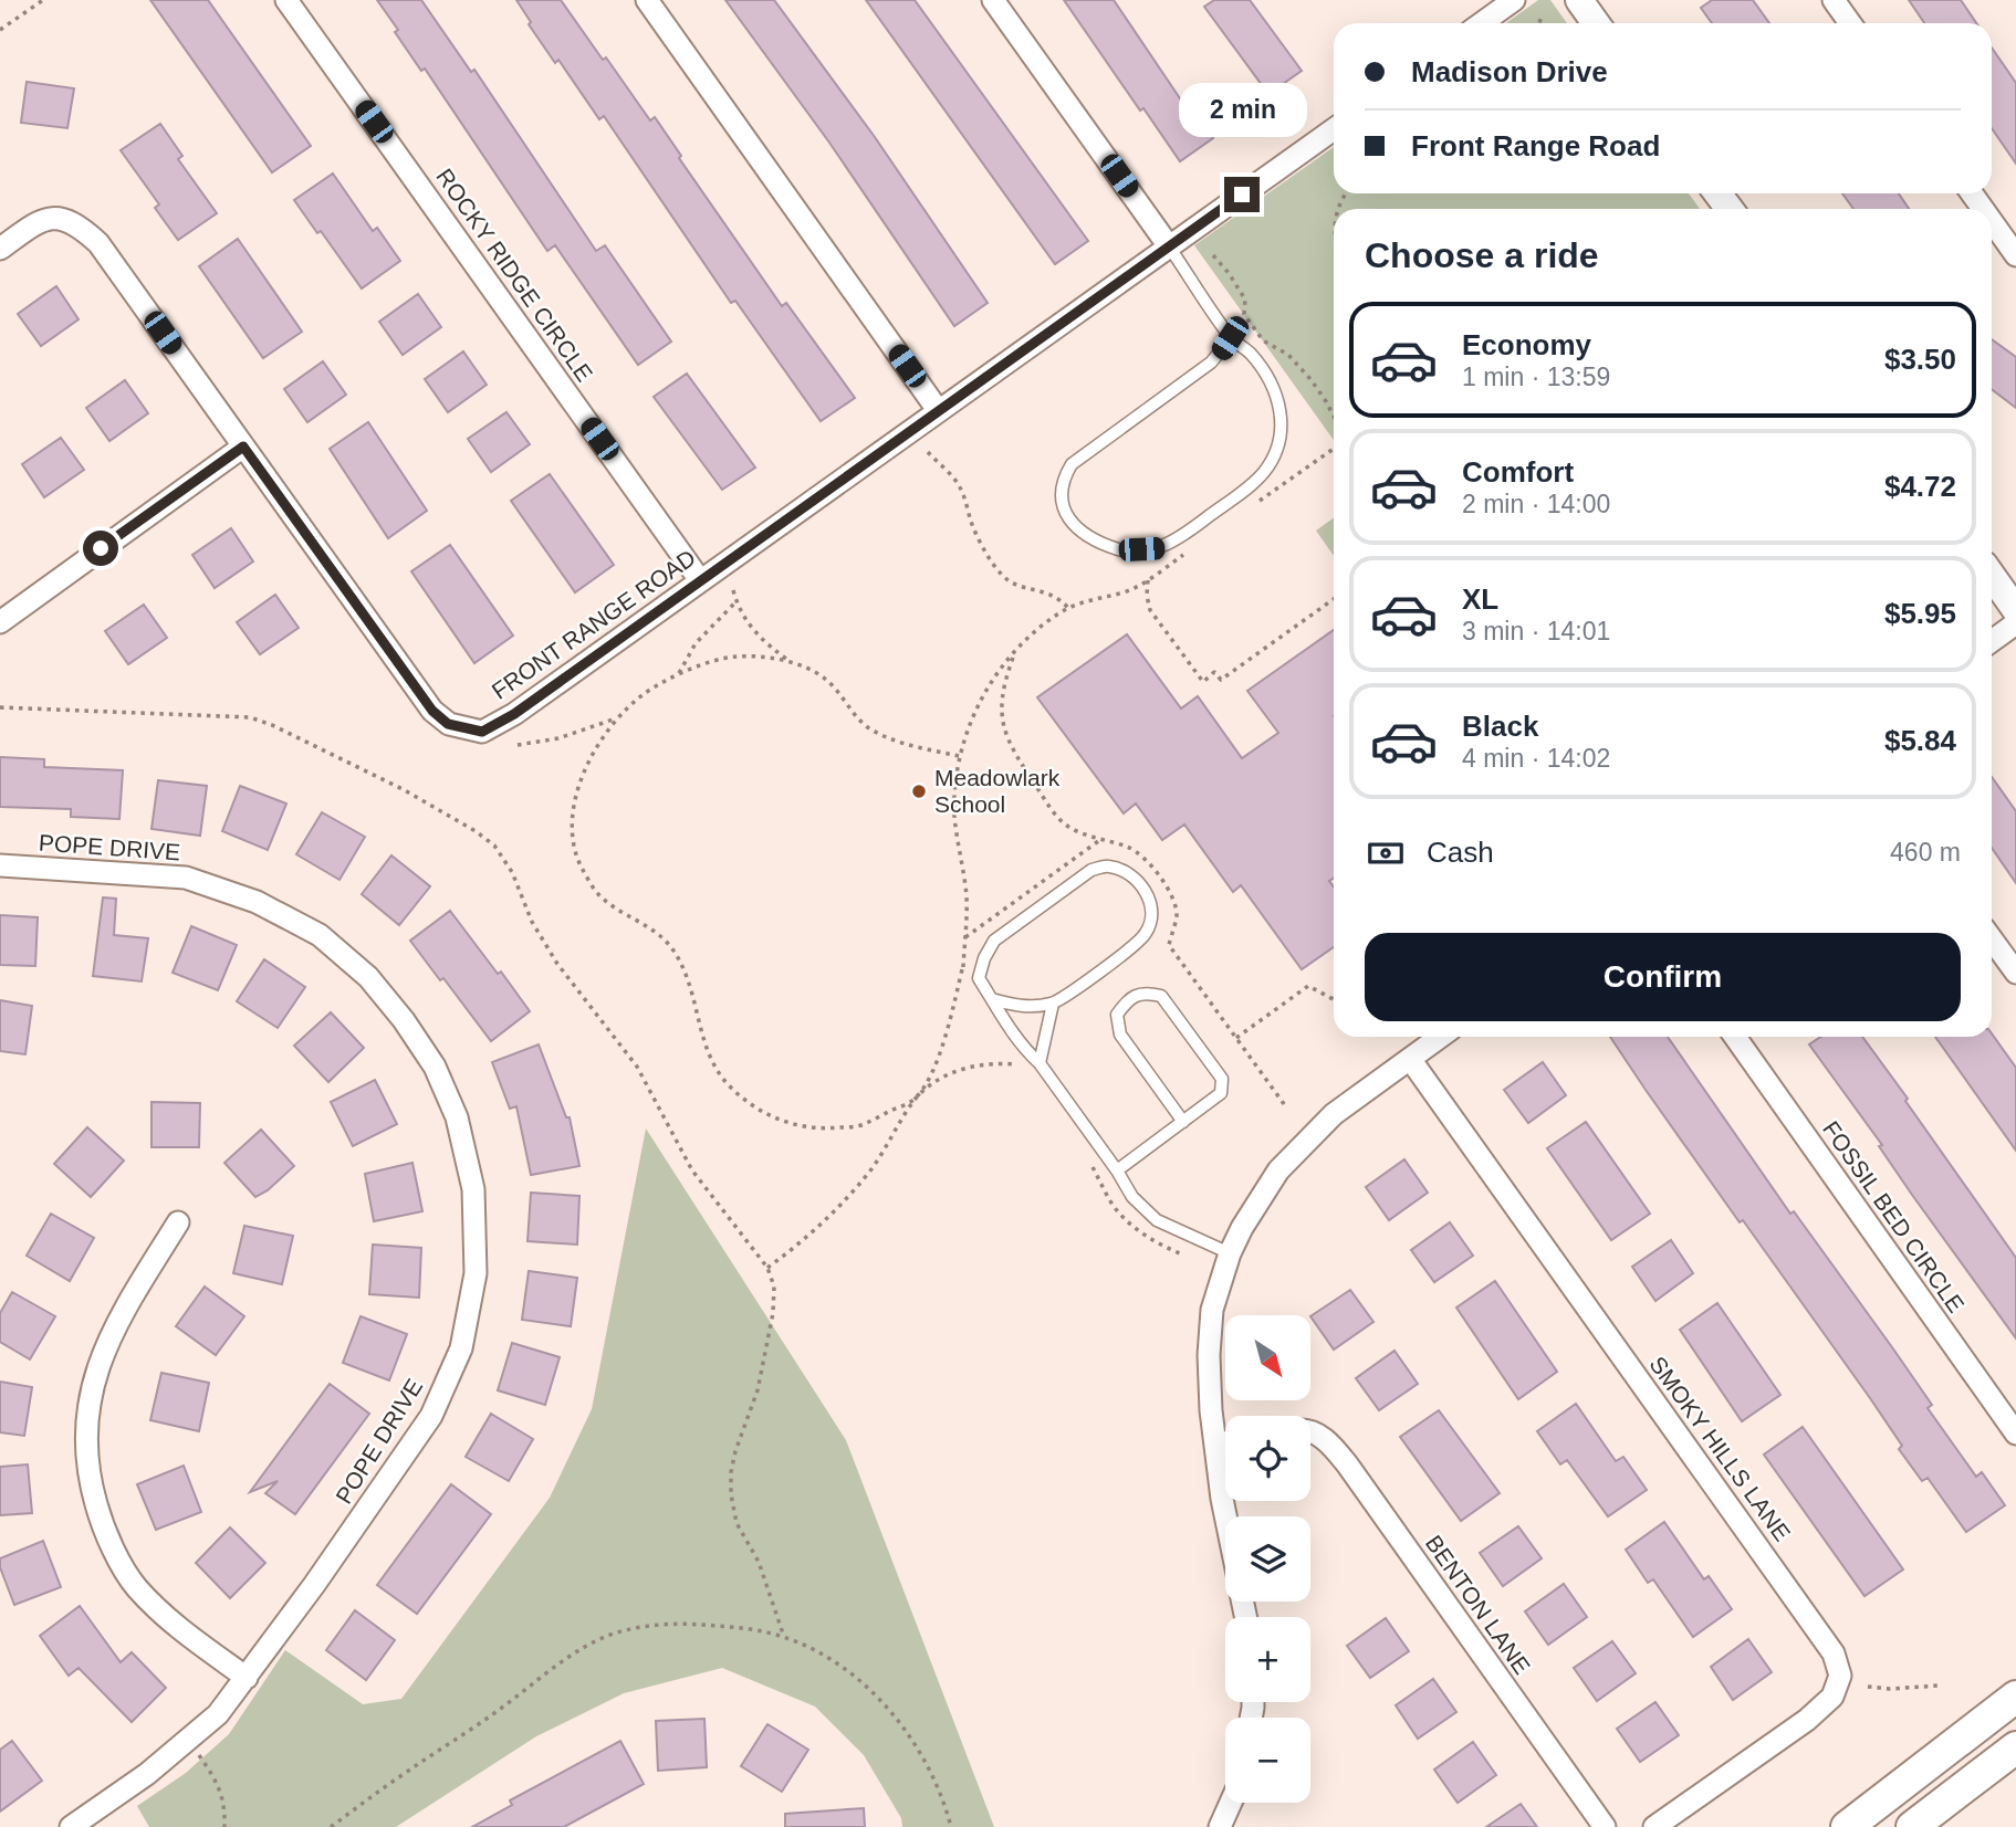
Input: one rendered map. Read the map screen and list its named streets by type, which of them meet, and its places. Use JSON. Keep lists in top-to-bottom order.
{
  "streets": {
    "street": [
      "ROCKY RIDGE CIRCLE",
      "FRONT RANGE ROAD",
      "POPE DRIVE",
      "FOSSIL BED CIRCLE",
      "SMOKY HILLS LANE",
      "BENTON LANE"
    ]
  },
  "crossings": [
    ["ROCKY RIDGE CIRCLE", "FRONT RANGE ROAD"]
  ],
  "places": ["Meadowlark School"],
  "north": "bottom right",
  "page": {
    "banner": ["Madison Drive", "Front Range Road"],
    "bubble": "2 min",
    "heading": "Choose a ride",
    "list": [
      {
        "name": "Economy",
        "note": "1 min · 13:59",
        "value": "$3.50"
      },
      {
        "name": "Comfort",
        "note": "2 min · 14:00",
        "value": "$4.72"
      },
      {
        "name": "XL",
        "note": "3 min · 14:01",
        "value": "$5.95"
      },
      {
        "name": "Black",
        "note": "4 min · 14:02",
        "value": "$5.84"
      }
    ],
    "pay": ["Cash", "460 m"],
    "buttons": "Confirm",
    "map_buttons": ["+", "−"]
  }
}
